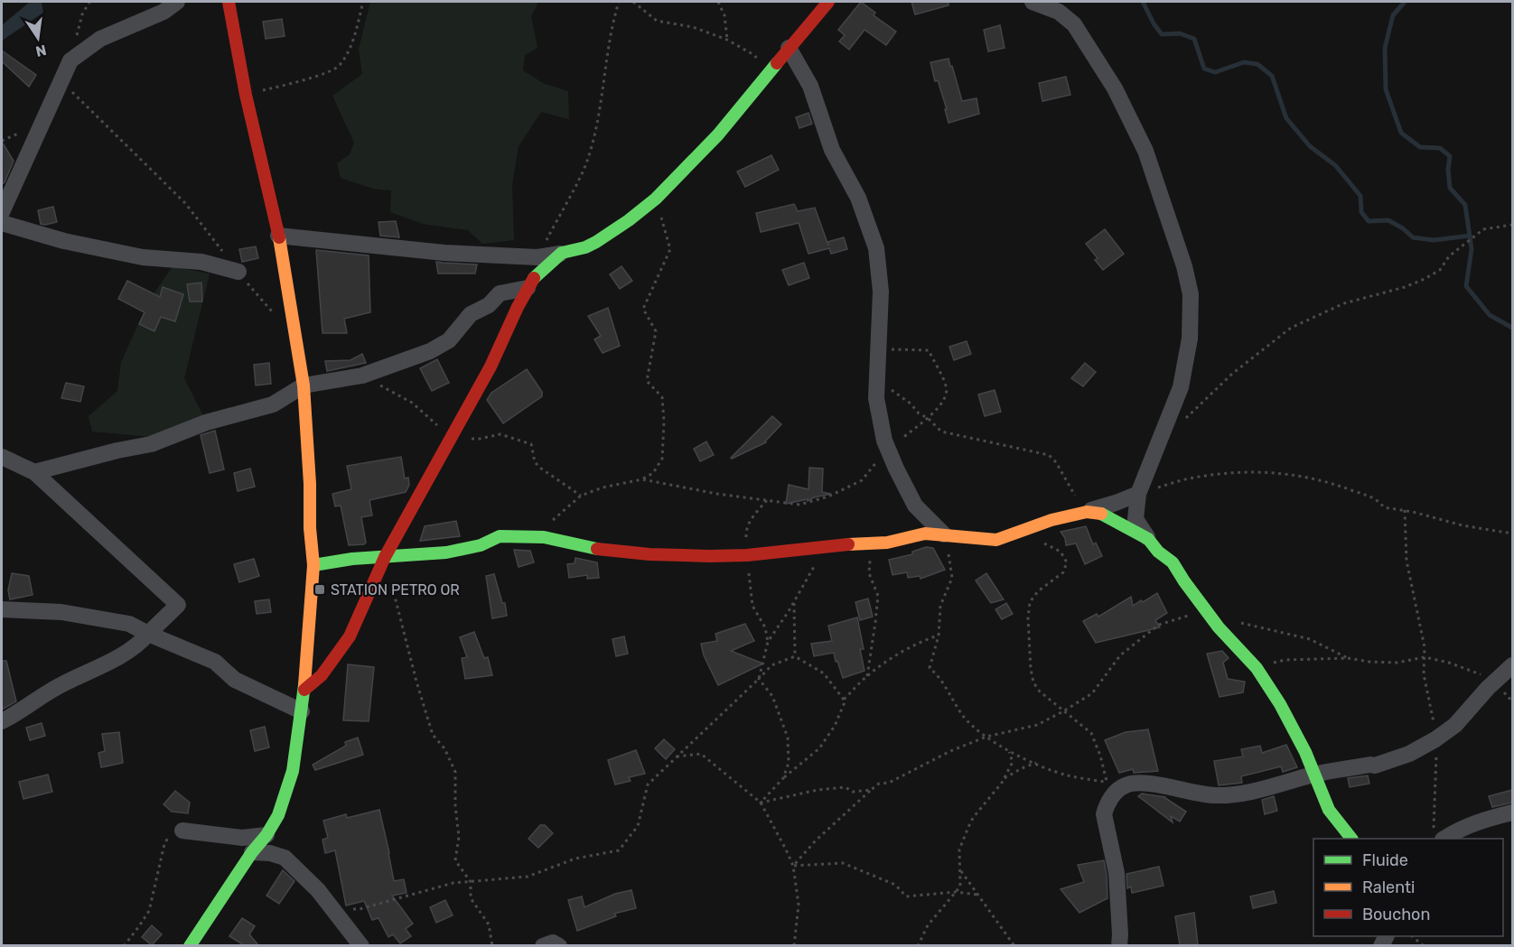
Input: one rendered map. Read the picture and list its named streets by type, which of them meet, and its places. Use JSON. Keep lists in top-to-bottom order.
{
  "places": {
    "transit": ["STATION PETRO OR"]
  },
  "legend": ["Fluide", "Ralenti", "Bouchon"],
  "north": "bottom"
}
